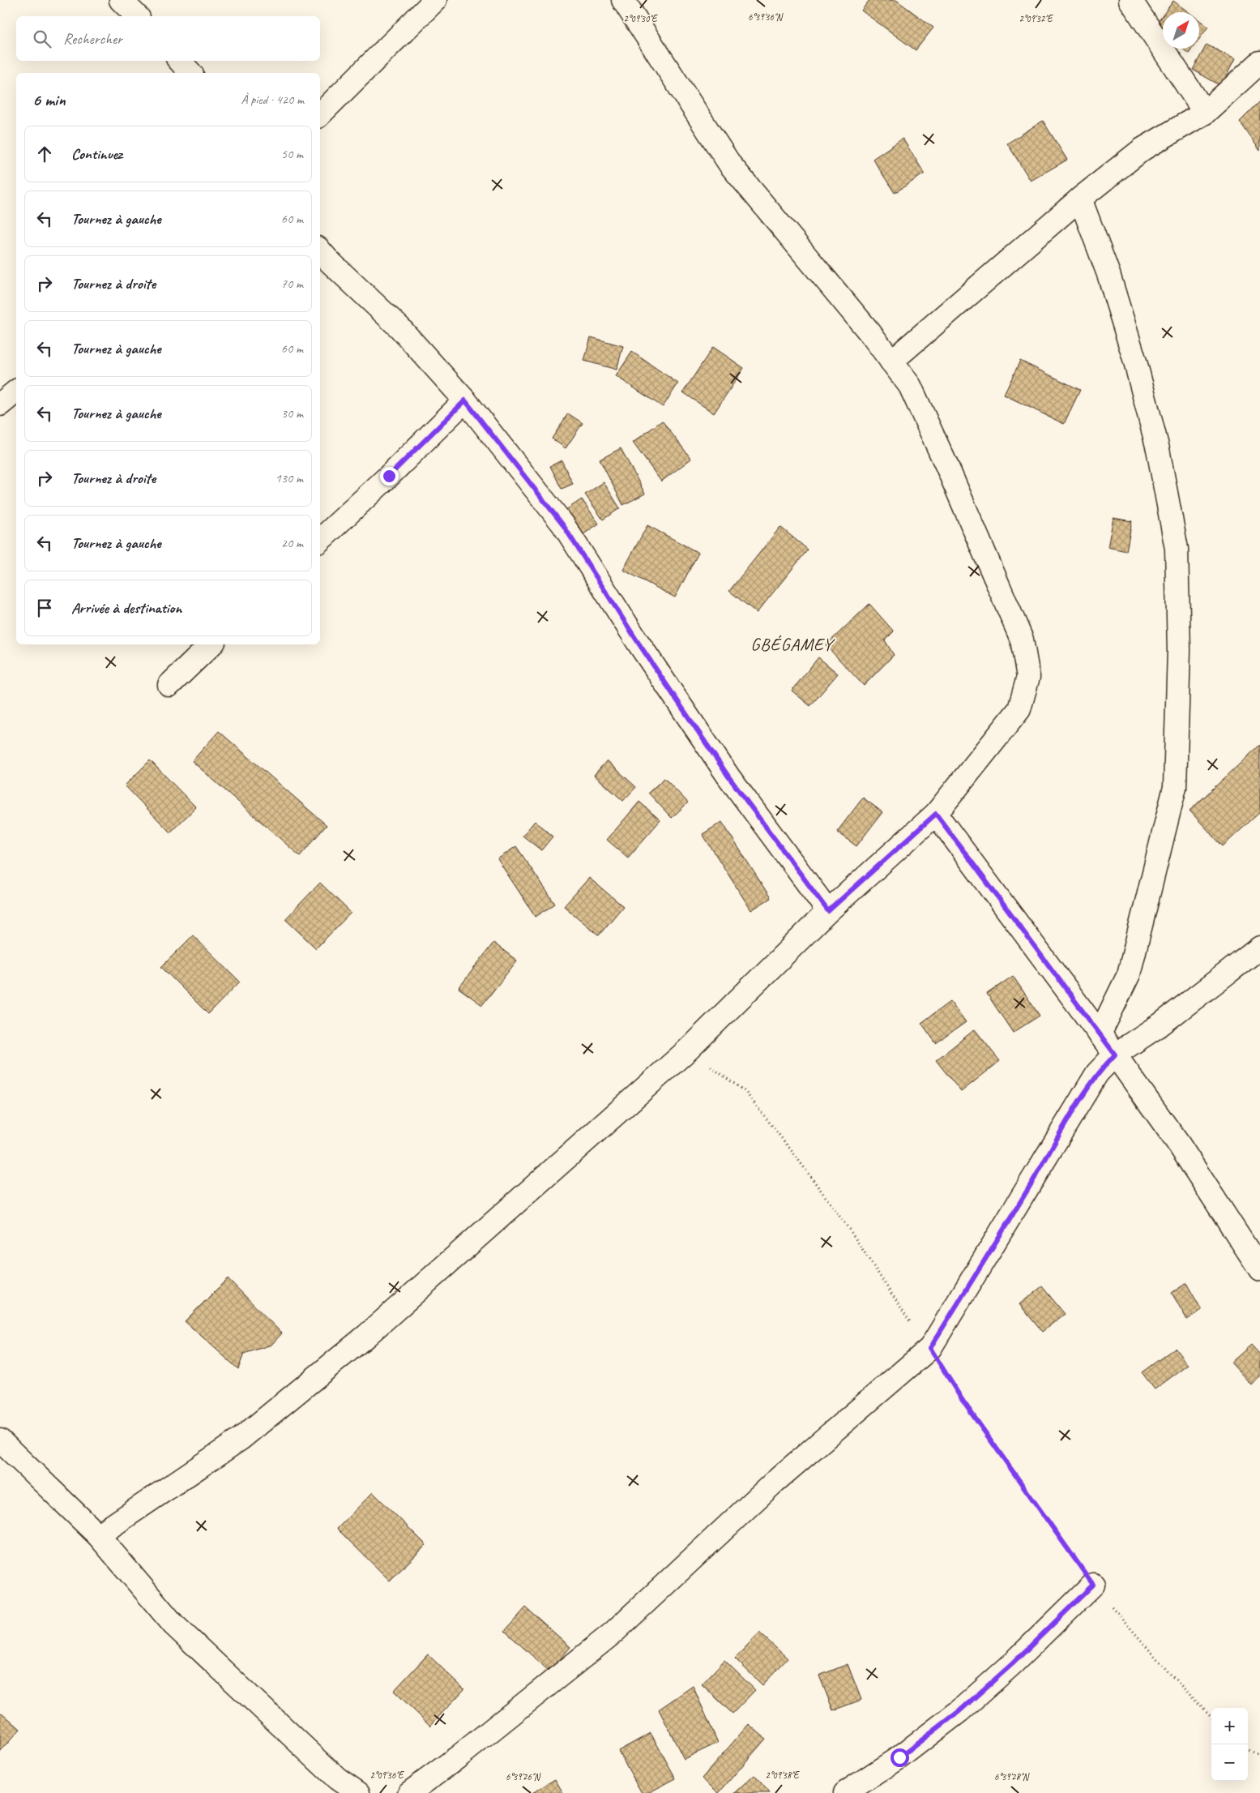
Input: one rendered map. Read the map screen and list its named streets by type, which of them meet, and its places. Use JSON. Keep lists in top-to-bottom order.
{
  "districts": ["GBÉGAMEY"],
  "north": "top right",
  "page": {
    "search": "Rechercher",
    "heading": ["6 min", "À pied · 420 m"],
    "list": [
      ["Continuez", "50 m"],
      ["Tournez à gauche", "60 m"],
      ["Tournez à droite", "70 m"],
      ["Tournez à gauche", "60 m"],
      ["Tournez à gauche", "30 m"],
      ["Tournez à droite", "130 m"],
      ["Tournez à gauche", "20 m"],
      "Arrivée à destination"
    ],
    "map_buttons": ["+", "−"]
  },
  "coordinates": [
    "6°39'36\"N",
    "2°09'30\"E",
    "2°09'32\"E",
    "2°09'36\"E",
    "2°09'38\"E",
    "6°39'26\"N",
    "6°39'28\"N"
  ]
}
